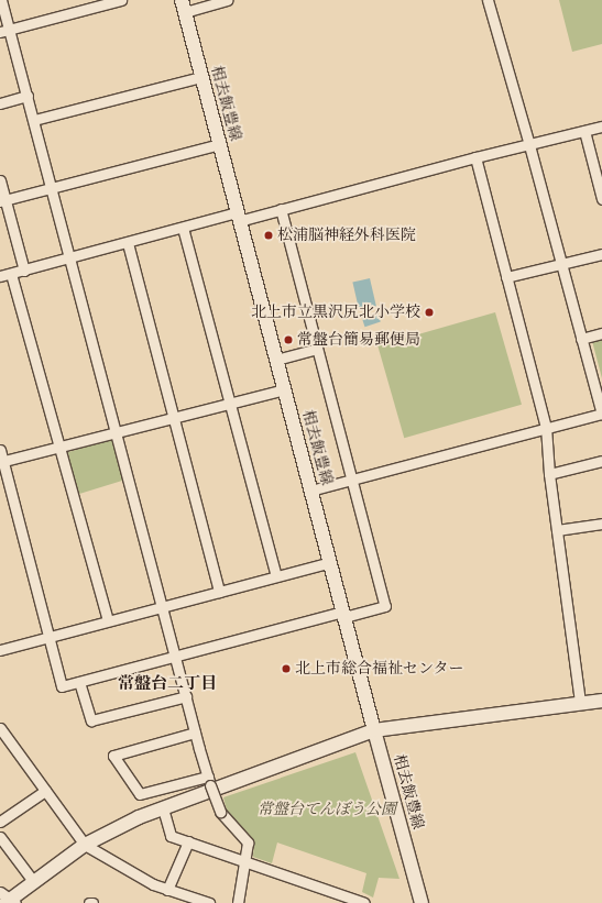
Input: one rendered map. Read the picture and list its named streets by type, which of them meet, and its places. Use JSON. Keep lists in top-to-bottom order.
{
  "streets": {
    "main road": ["相去飯豊線"]
  },
  "districts": ["常盤台二丁目"],
  "parks": ["常盤台てんぼう公園"],
  "places": [
    "松浦脳神経外科医院",
    "北上市立黒沢尻北小学校",
    "常盤台簡易郵便局",
    "北上市総合福祉センター"
  ]
}
